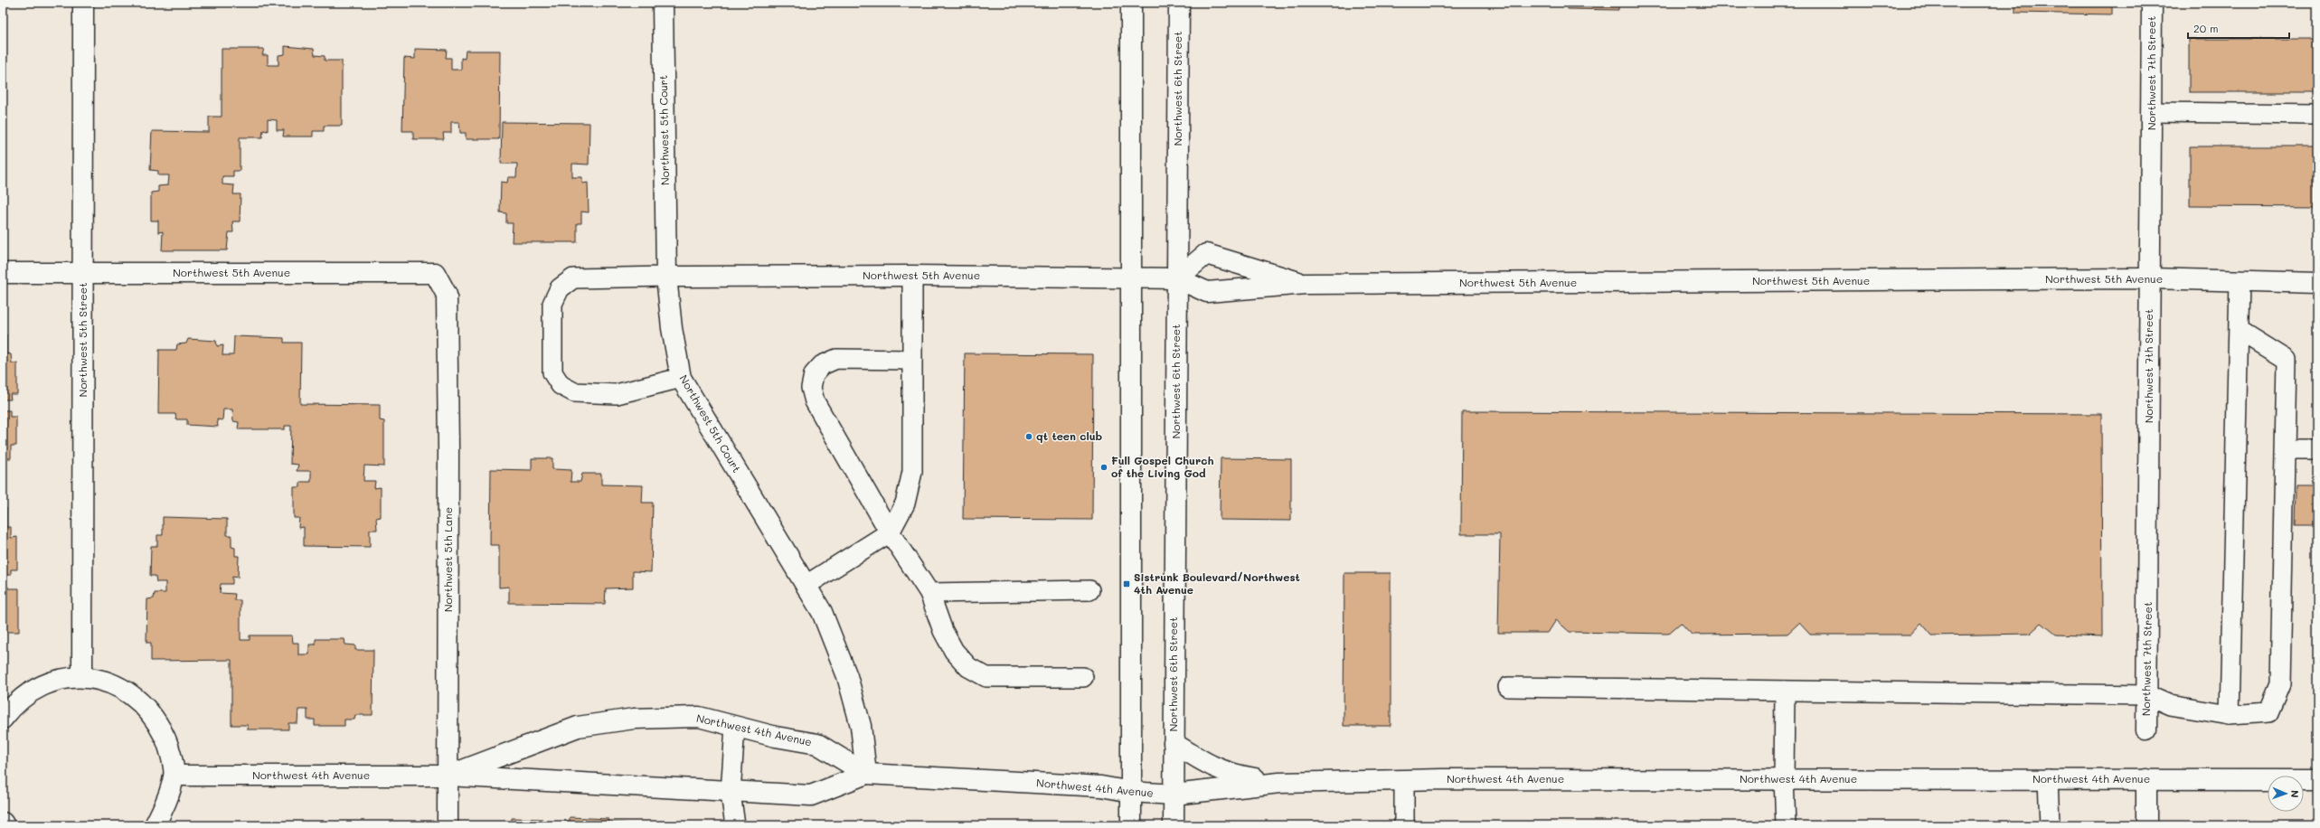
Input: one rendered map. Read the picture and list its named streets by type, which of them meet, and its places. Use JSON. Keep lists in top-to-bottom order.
{
  "streets": {
    "street": [
      "Northwest 7th Street",
      "Northwest 6th Street",
      "Northwest 5th Court",
      "Northwest 5th Avenue",
      "Northwest 5th Street",
      "Northwest 5th Lane",
      "Northwest 4th Avenue"
    ]
  },
  "crossings": [
    ["Northwest 7th Street", "Northwest 5th Avenue"],
    ["Northwest 6th Street", "Northwest 5th Avenue"],
    ["Northwest 6th Street", "Northwest 4th Avenue"],
    ["Northwest 5th Court", "Northwest 5th Avenue"],
    ["Northwest 5th Court", "Northwest 4th Avenue"],
    ["Northwest 5th Avenue", "Northwest 5th Street"],
    ["Northwest 5th Avenue", "Northwest 5th Lane"],
    ["Northwest 5th Lane", "Northwest 4th Avenue"]
  ],
  "places": {
    "other": ["qt teen club", "Full Gospel Church of the Living God"],
    "transit": ["Sistrunk Boulevard/Northwest 4th Avenue"]
  },
  "scale_bar": "20 m",
  "north": "right"
}
